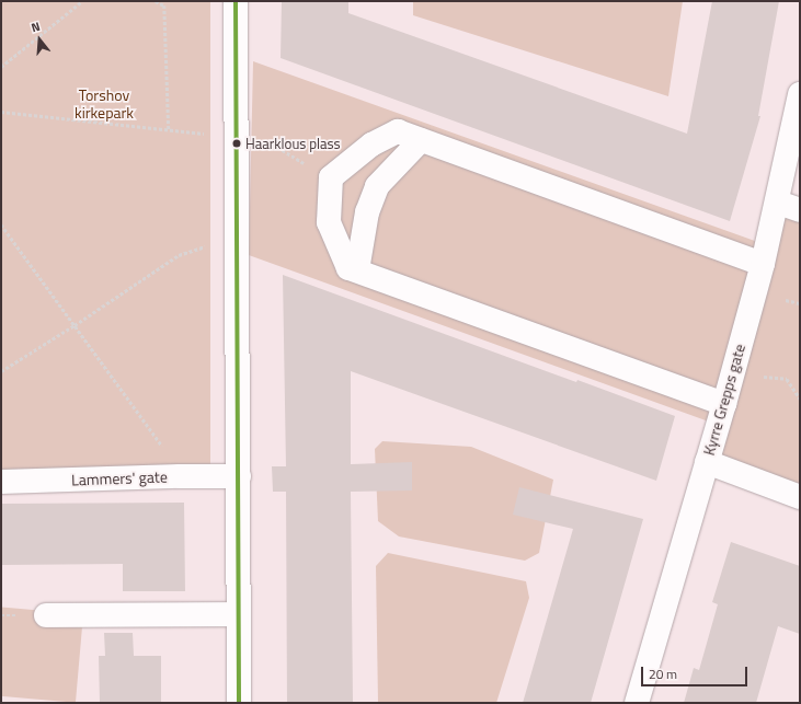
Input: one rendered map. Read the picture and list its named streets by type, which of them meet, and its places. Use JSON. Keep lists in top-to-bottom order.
{
  "streets": {
    "street": ["Kyrre Grepps gate", "Lammers' gate"]
  },
  "parks": ["Torshov kirkepark"],
  "places": ["Haarklous plass"],
  "scale_bar": "20 m",
  "north": "top"
}
